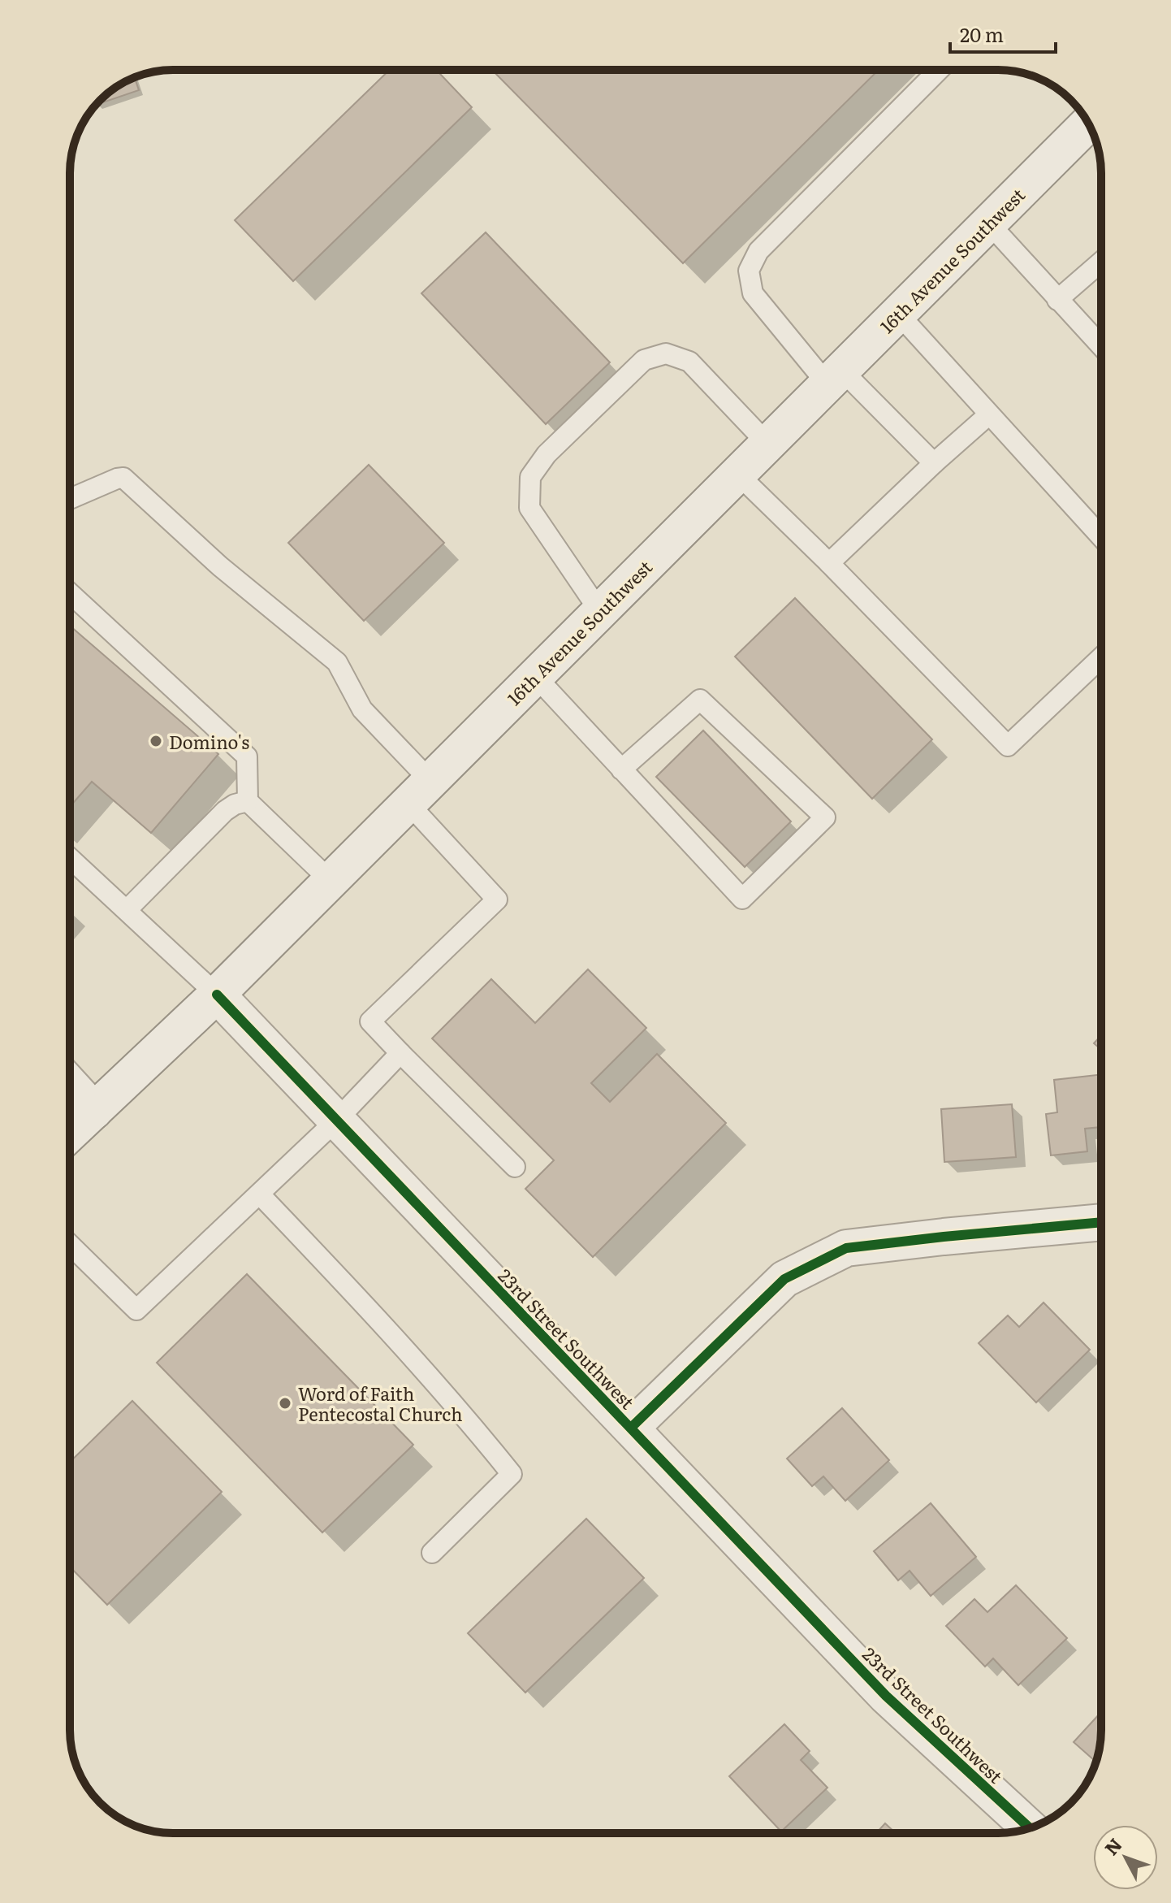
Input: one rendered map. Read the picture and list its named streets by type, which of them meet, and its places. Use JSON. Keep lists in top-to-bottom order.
{
  "streets": {
    "street": ["16th Avenue Southwest", "23rd Street Southwest"]
  },
  "crossings": [
    ["16th Avenue Southwest", "23rd Street Southwest"]
  ],
  "places": ["Domino's", "Word of Faith Pentecostal Church"],
  "scale_bar": "20 m",
  "north": "top left"
}
